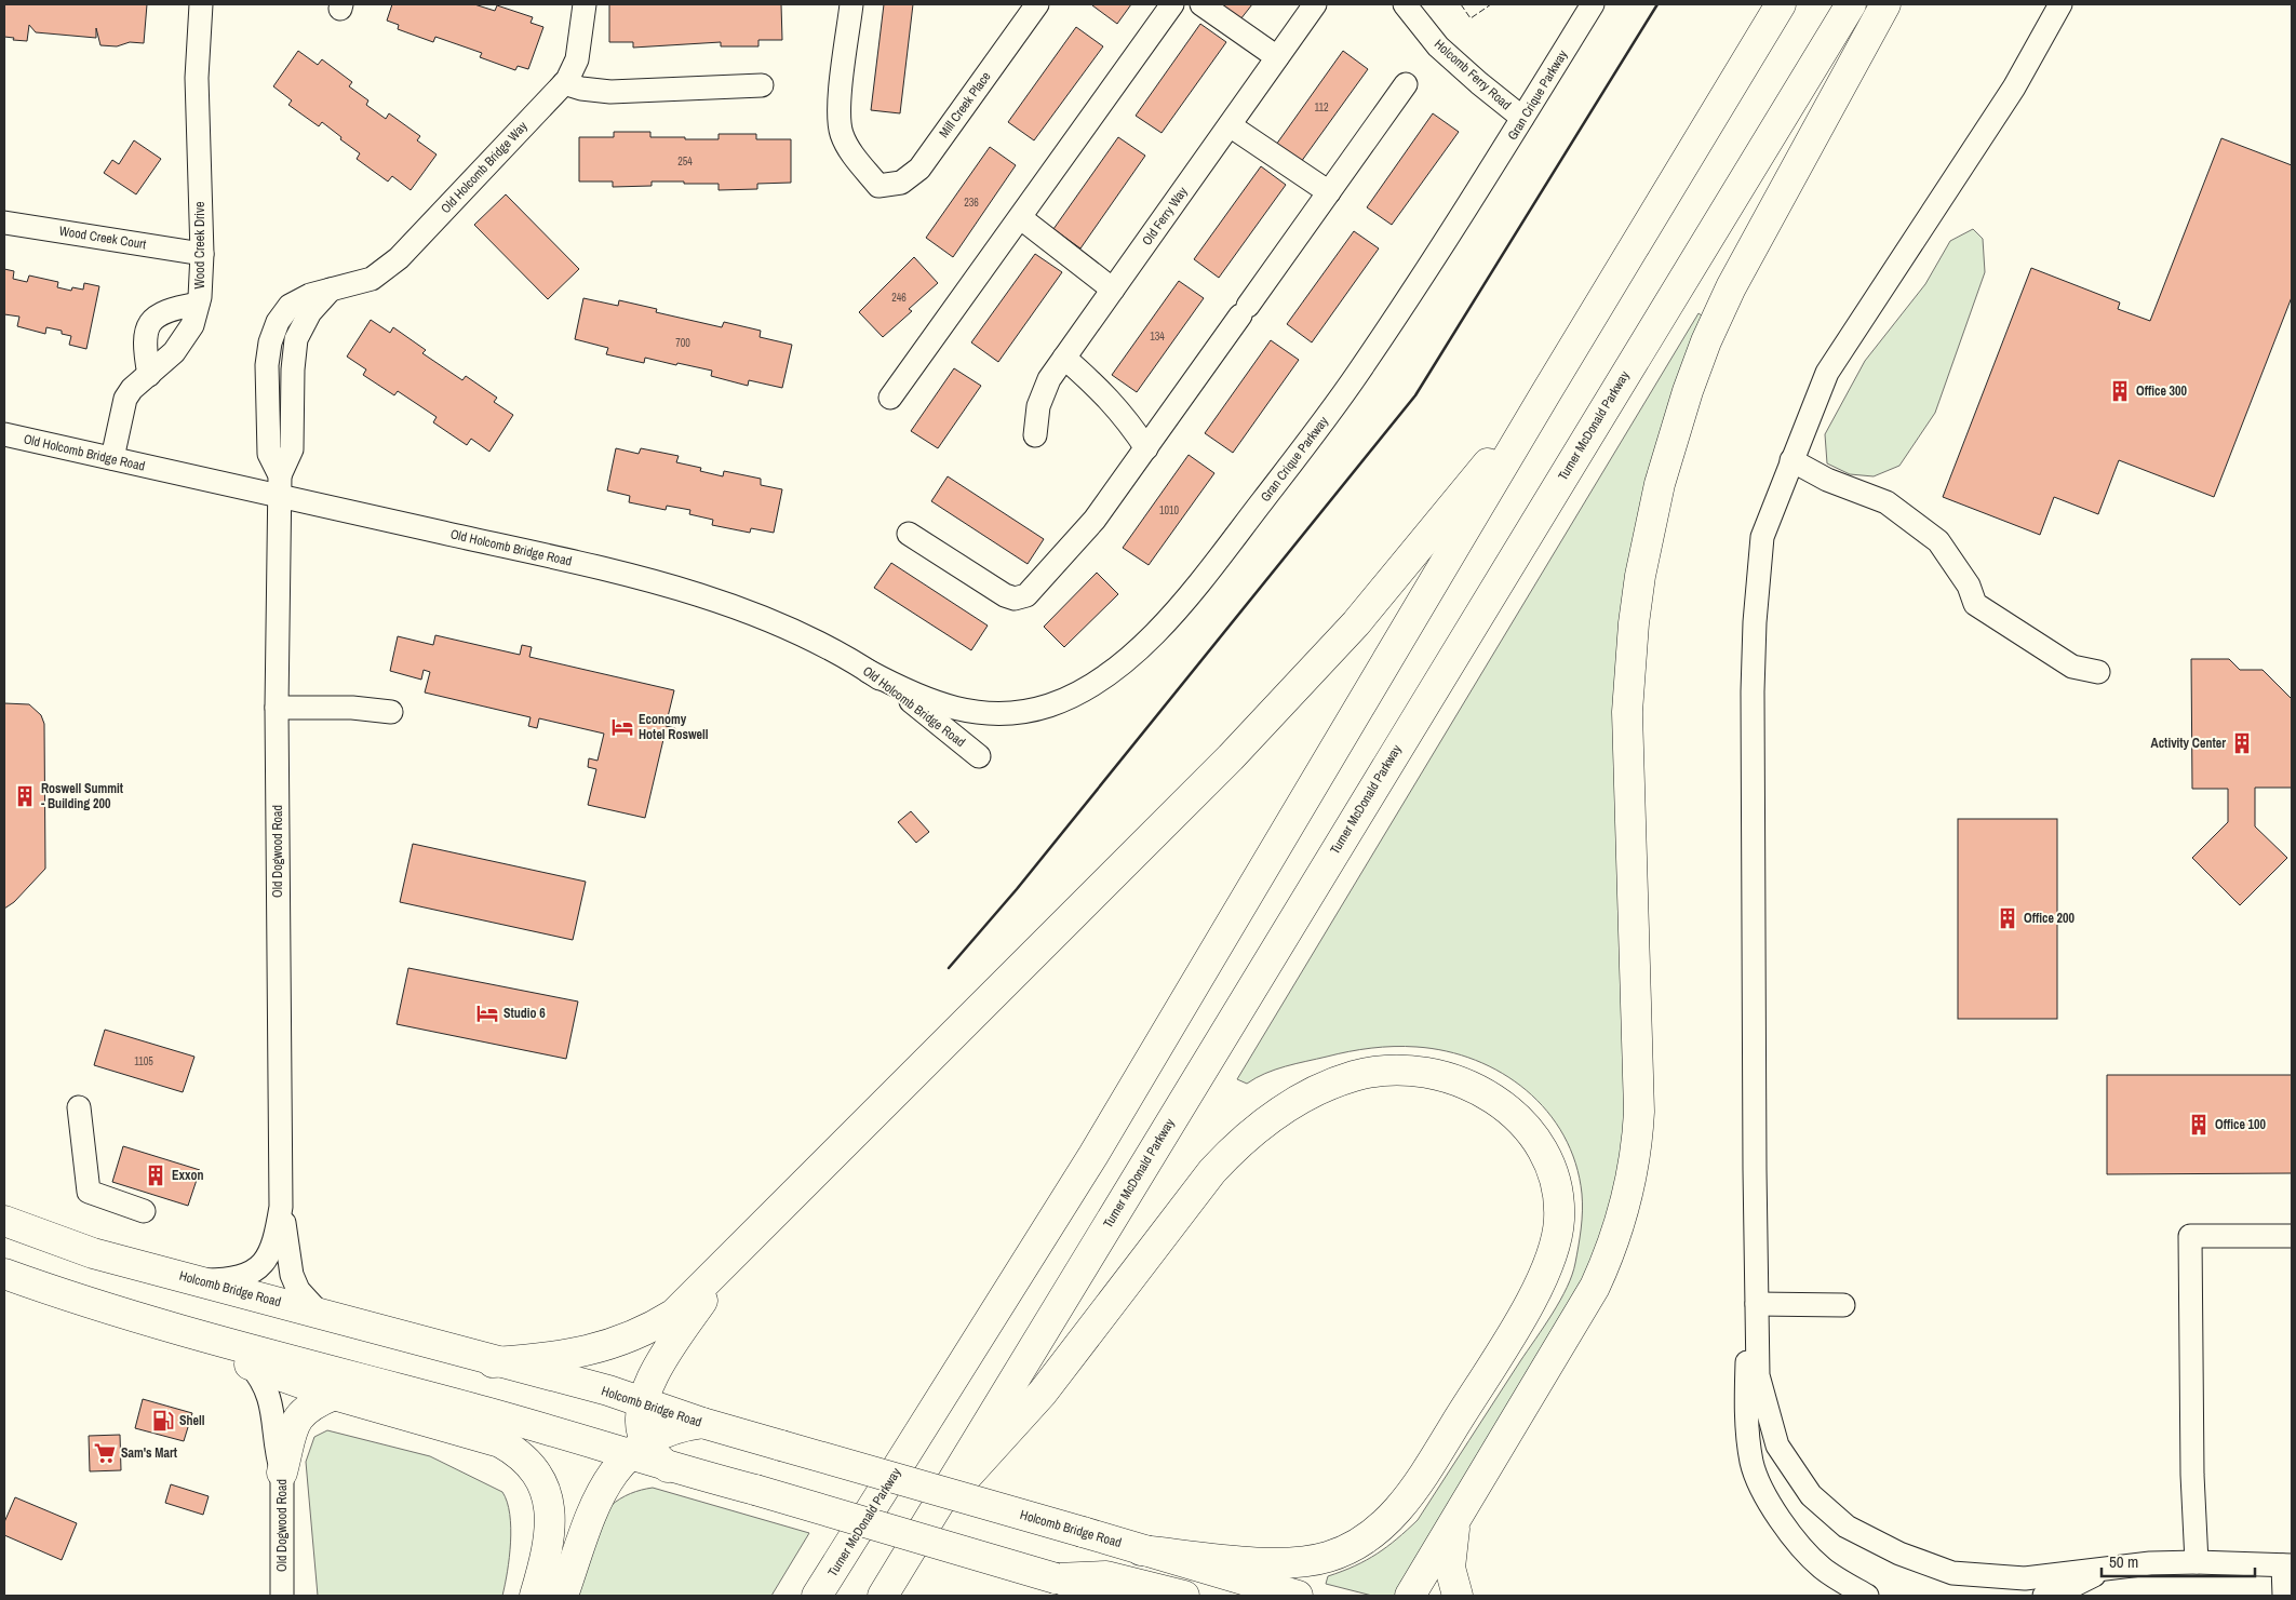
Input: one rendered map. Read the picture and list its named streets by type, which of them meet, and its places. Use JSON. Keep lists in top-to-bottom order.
{
  "streets": {
    "main road": ["Turner McDonald Parkway", "Holcomb Bridge Road"],
    "street": [
      "Holcomb Ferry Road",
      "Gran Crique Parkway",
      "Mill Creek Place",
      "Old Holcomb Bridge Way",
      "Old Ferry Way",
      "Wood Creek Court",
      "Wood Creek Drive",
      "Old Holcomb Bridge Road",
      "Old Dogwood Road"
    ]
  },
  "crossings": [
    ["Holcomb Ferry Road", "Gran Crique Parkway"],
    ["Gran Crique Parkway", "Old Holcomb Bridge Road"],
    ["Old Holcomb Bridge Way", "Old Holcomb Bridge Road"],
    ["Old Holcomb Bridge Way", "Old Dogwood Road"],
    ["Wood Creek Court", "Wood Creek Drive"],
    ["Wood Creek Drive", "Old Holcomb Bridge Road"],
    ["Old Holcomb Bridge Road", "Old Dogwood Road"],
    ["Old Dogwood Road", "Holcomb Bridge Road"]
  ],
  "places": {
    "building": [
      "Office 300",
      "Activity Center",
      "Roswell Summit - Building 200",
      "Office 200",
      "Office 100",
      "Exxon"
    ],
    "hotel": ["Economy Hotel Roswell", "Studio 6"],
    "fuel station": ["Shell"],
    "supermarket": ["Sam's Mart"]
  },
  "house_numbers": [
    "112",
    "254",
    "236",
    "246",
    "134",
    "700",
    "1010",
    "1105"
  ],
  "scale_bar": "50 m"
}
